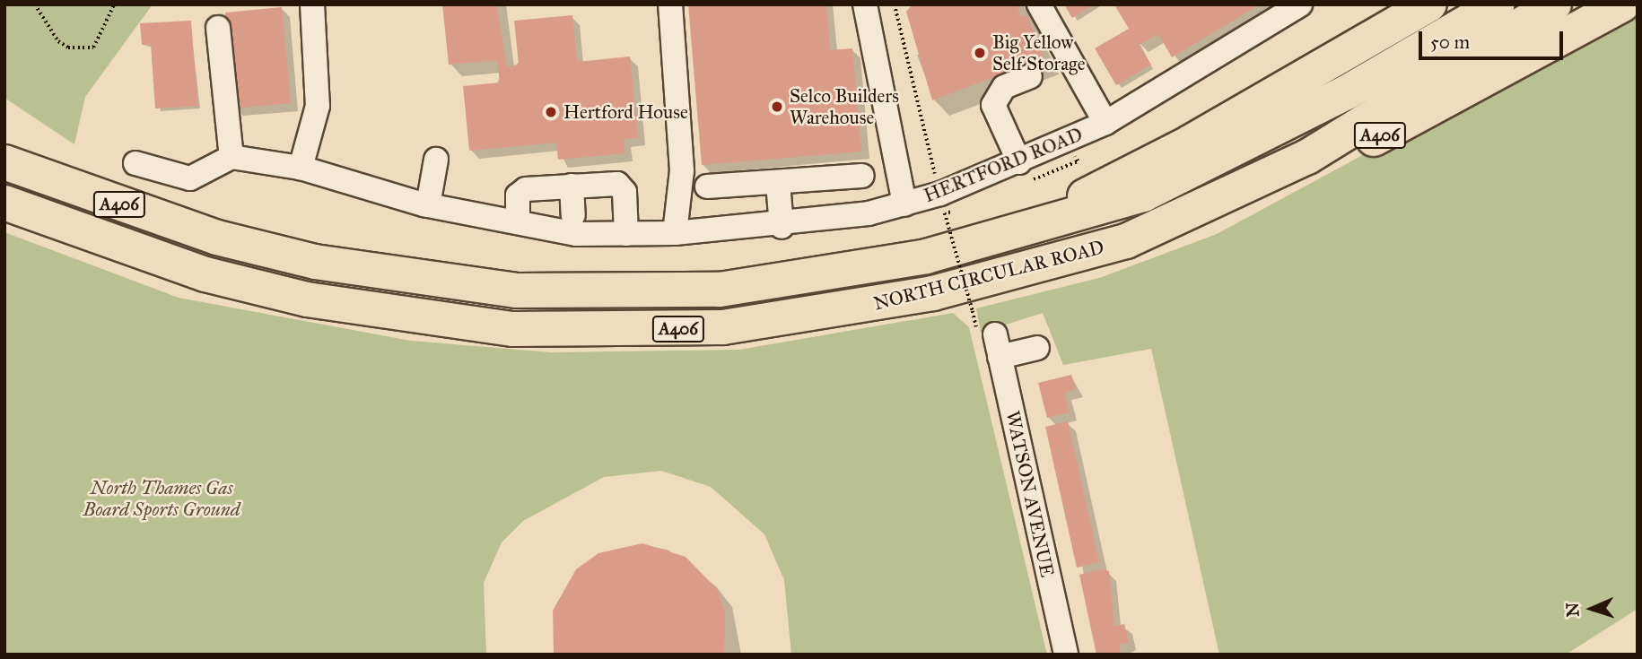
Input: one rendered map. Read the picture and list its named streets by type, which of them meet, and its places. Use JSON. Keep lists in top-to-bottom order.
{
  "streets": {
    "highway": ["A406", "NORTH CIRCULAR ROAD"],
    "street": ["HERTFORD ROAD", "WATSON AVENUE"]
  },
  "crossings": [
    ["A406", "NORTH CIRCULAR ROAD"]
  ],
  "parks": ["North Thames Gas Board Sports Ground"],
  "places": ["Big Yellow Self Storage", "Selco Builders Warehouse", "Hertford House"],
  "scale_bar": "50 m",
  "north": "left"
}
